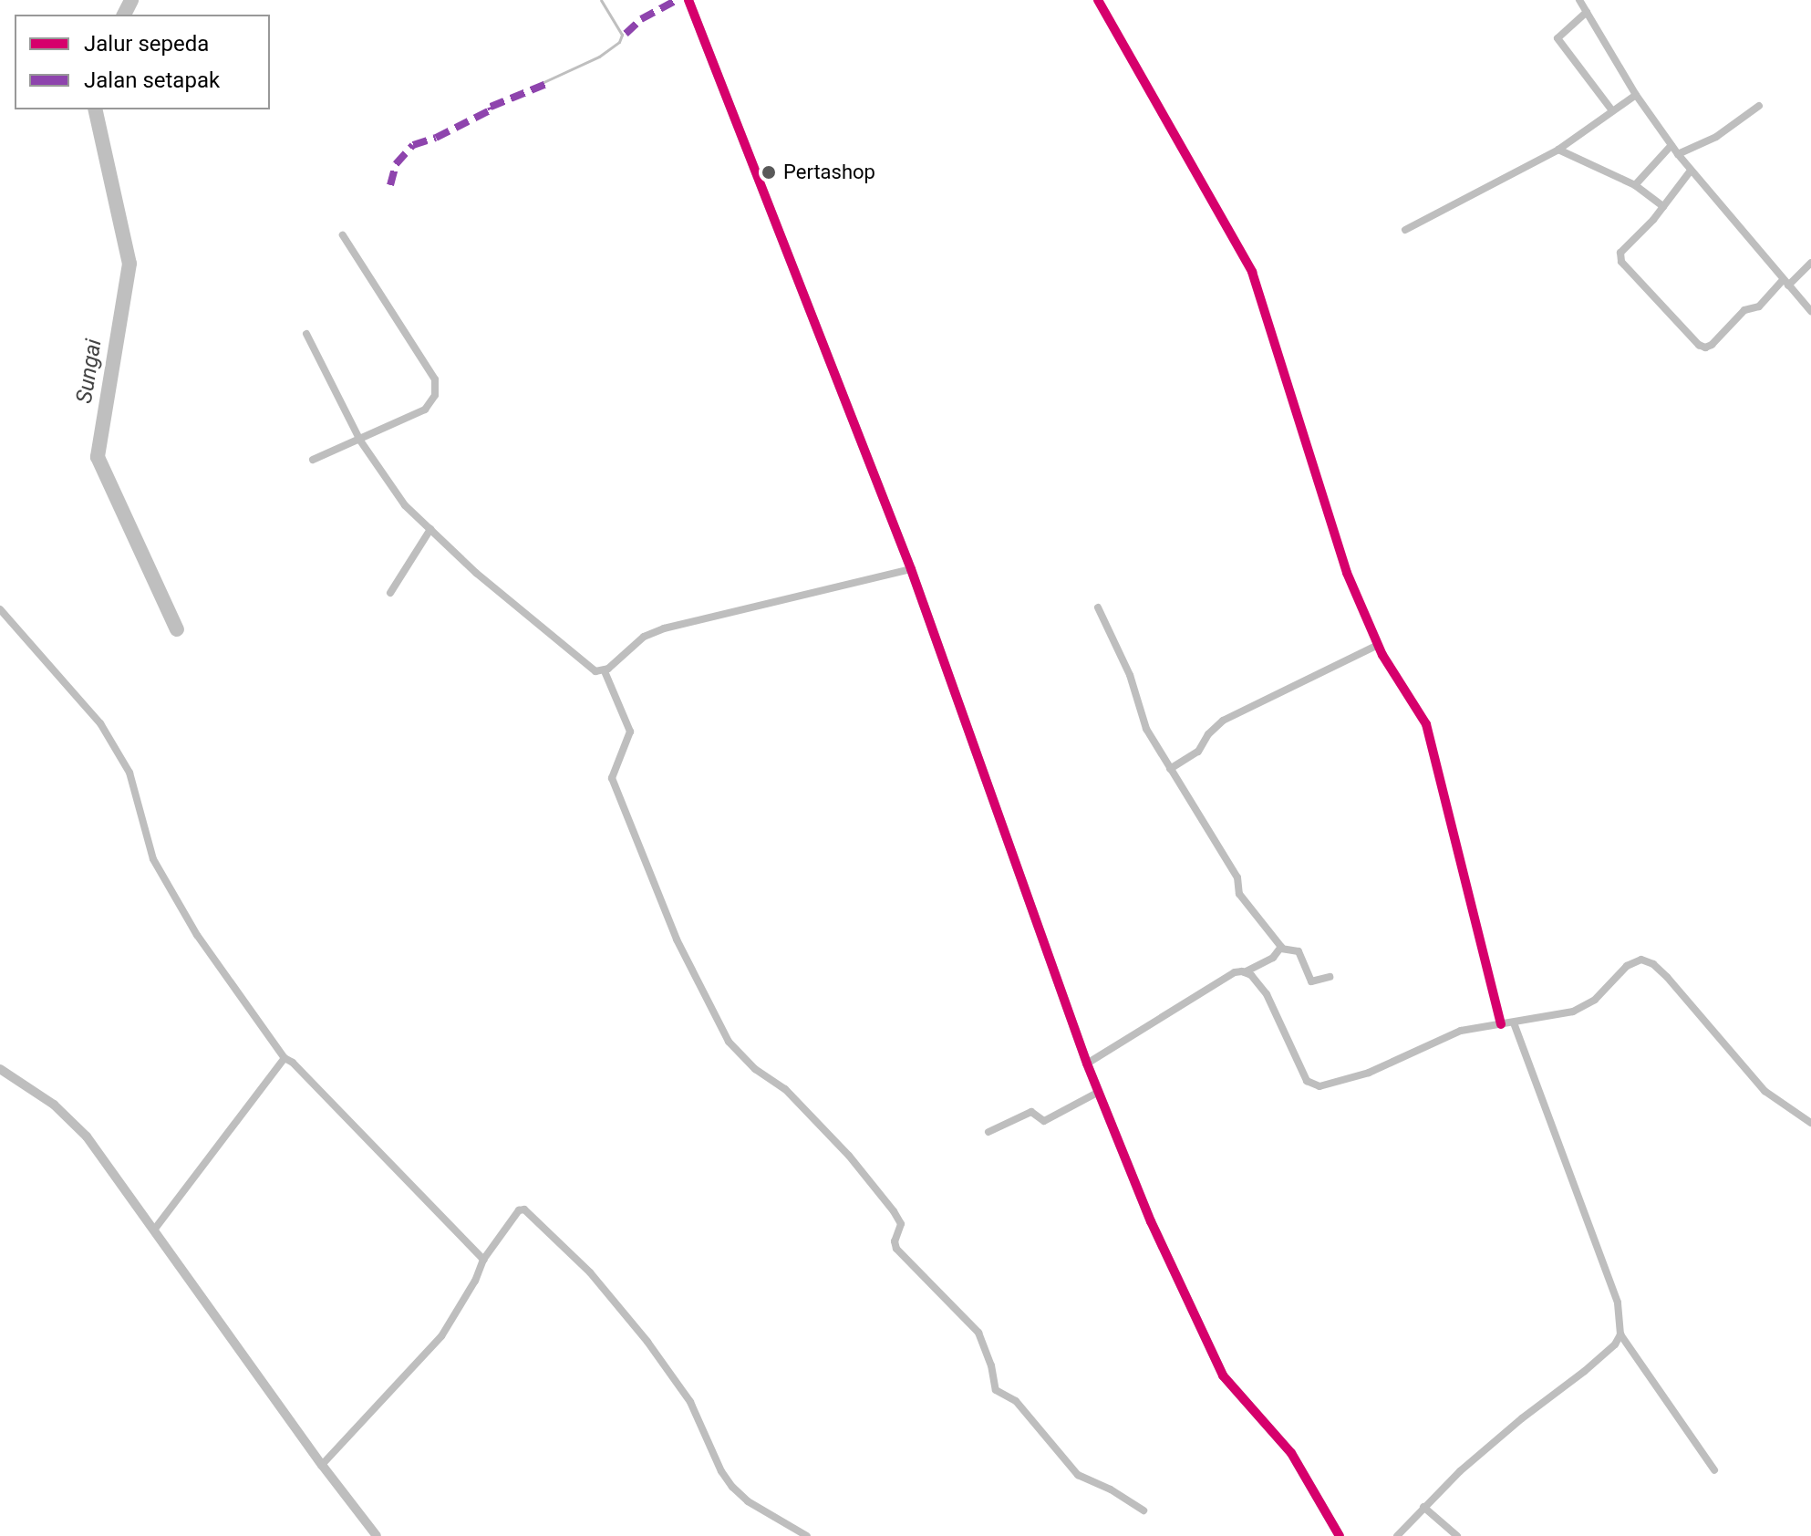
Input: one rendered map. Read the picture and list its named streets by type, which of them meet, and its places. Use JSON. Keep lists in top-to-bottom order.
{
  "water": ["Sungai"],
  "places": ["Pertashop"],
  "legend": ["Jalur sepeda", "Jalan setapak"]
}
